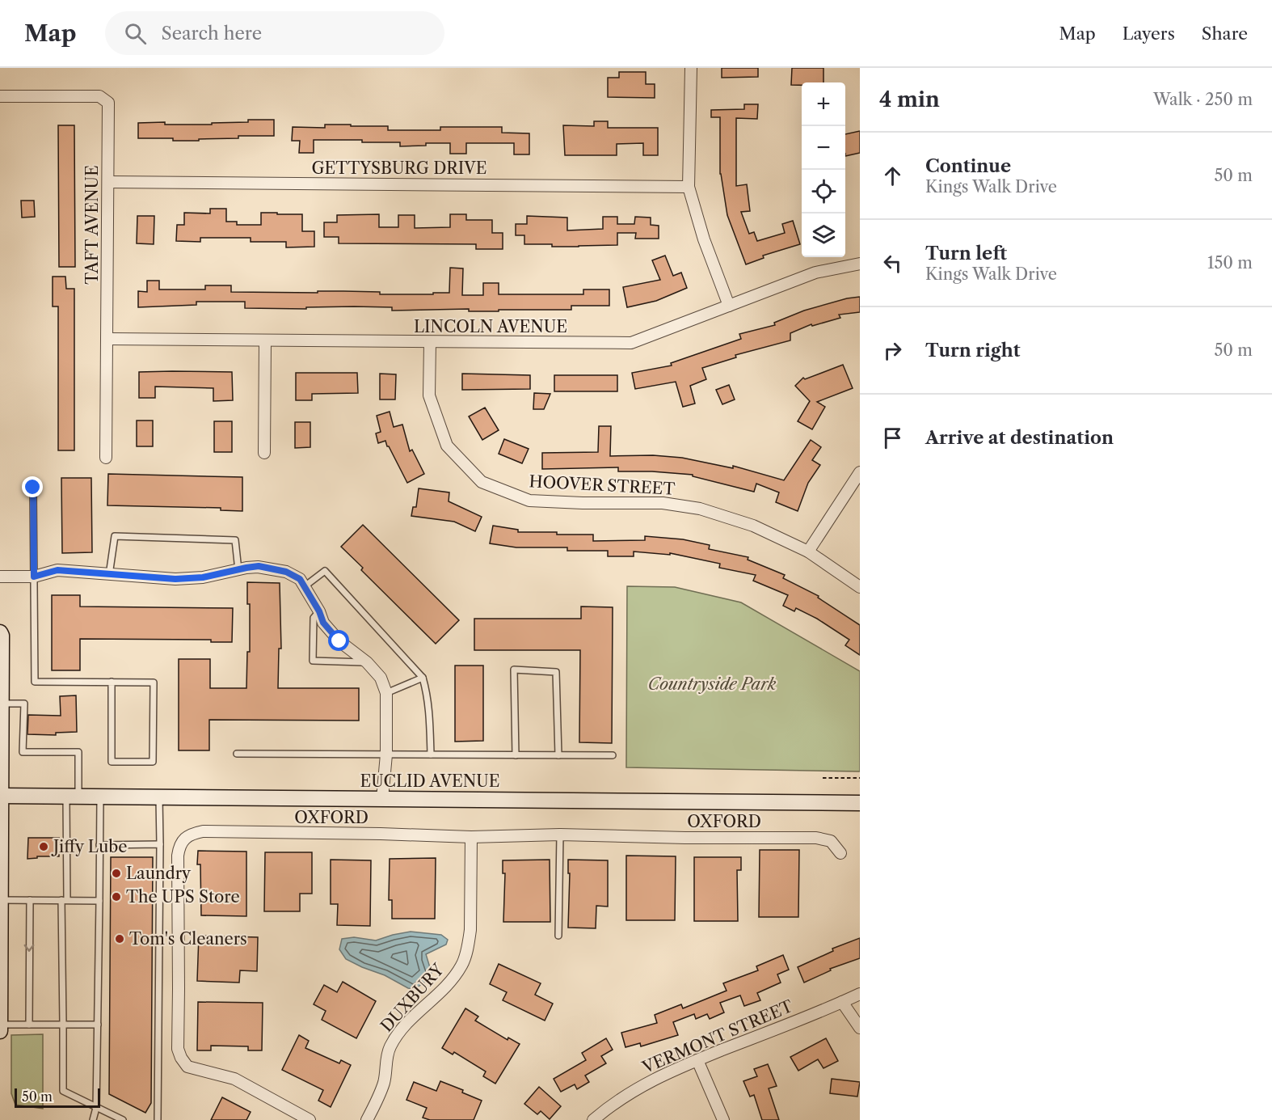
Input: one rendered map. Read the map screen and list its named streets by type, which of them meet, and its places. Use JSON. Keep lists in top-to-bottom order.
{
  "streets": {
    "main road": ["EUCLID AVENUE"],
    "street": [
      "GETTYSBURG DRIVE",
      "TAFT AVENUE",
      "LINCOLN AVENUE",
      "HOOVER STREET",
      "OXFORD",
      "DUXBURY",
      "VERMONT STREET"
    ]
  },
  "crossings": [
    ["GETTYSBURG DRIVE", "TAFT AVENUE"],
    ["TAFT AVENUE", "LINCOLN AVENUE"],
    ["LINCOLN AVENUE", "HOOVER STREET"],
    ["OXFORD", "DUXBURY"]
  ],
  "parks": ["Countryside Park"],
  "places": [
    "Jiffy Lube",
    "Laundry",
    "The UPS Store",
    "Tom's Cleaners"
  ],
  "scale_bar": "50 m",
  "page": {
    "header": "Map",
    "search": "Search here",
    "nav": ["Map", "Layers", "Share"],
    "heading": ["4 min", "Walk · 250 m"],
    "map_buttons": ["+", "−"],
    "list": [
      ["Continue", "Kings Walk Drive", "50 m"],
      ["Turn left", "Kings Walk Drive", "150 m"],
      ["Turn right", "50 m"],
      "Arrive at destination"
    ],
    "scale": "50 m"
  }
}
